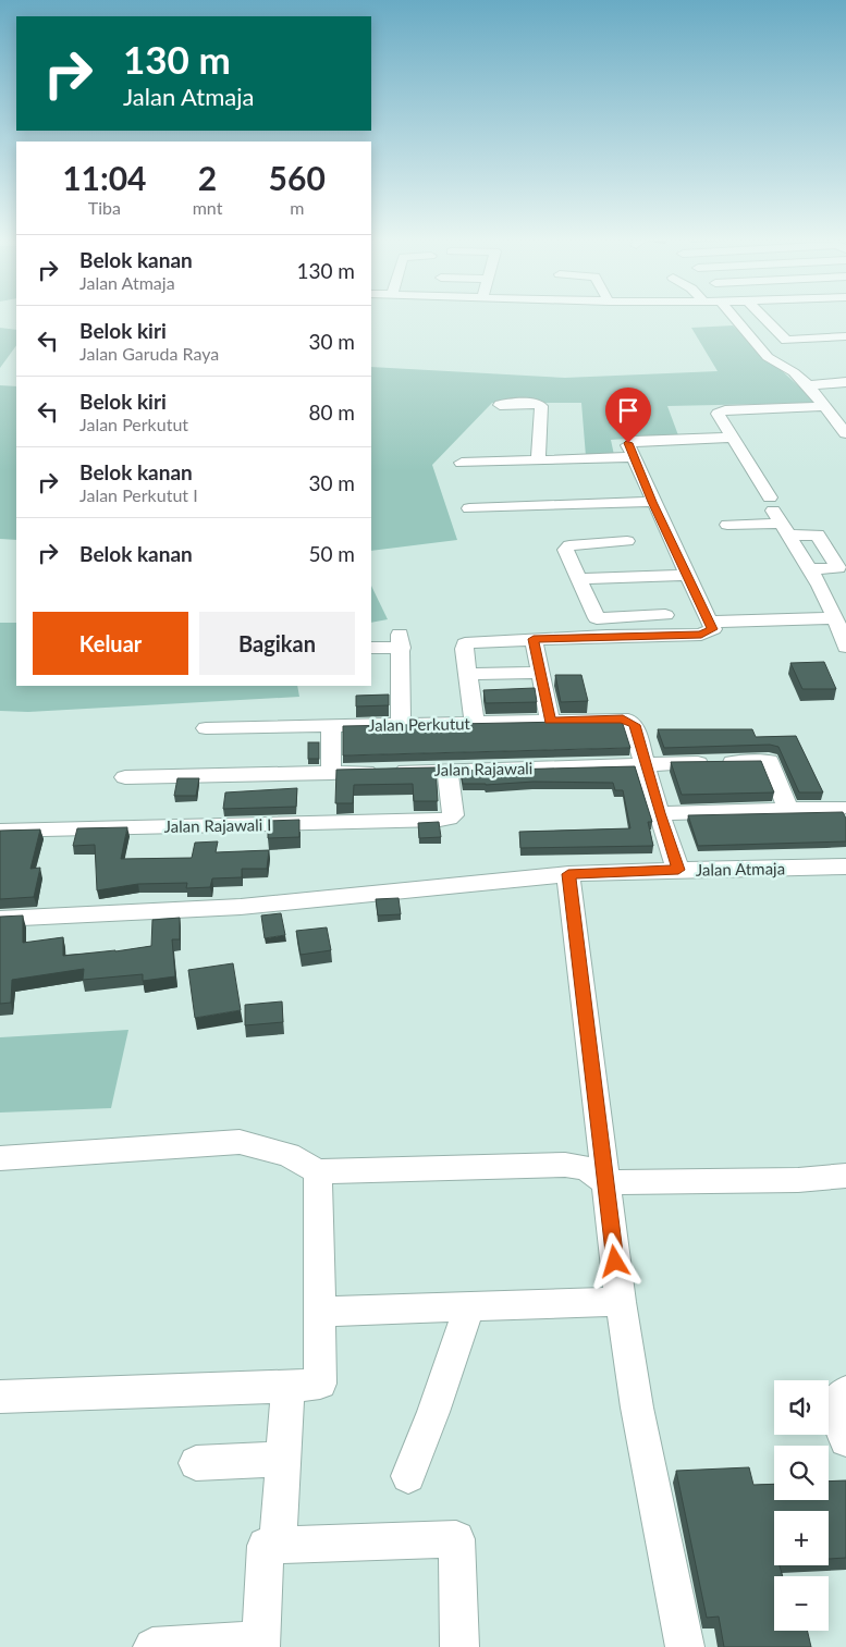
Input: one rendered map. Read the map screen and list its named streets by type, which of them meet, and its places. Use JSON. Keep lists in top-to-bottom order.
{
  "streets": {
    "street": [
      "Jalan Perkutut",
      "Jalan Rajawali",
      "Jalan Rajawali I",
      "Jalan Atmaja"
    ]
  },
  "crossings": [
    ["Jalan Perkutut", "Jalan Rajawali"],
    ["Jalan Rajawali", "Jalan Rajawali I"]
  ],
  "page": {
    "turn": ["130 m", "Jalan Atmaja"],
    "eta": [
      "11:04",
      "Tiba",
      "2",
      "mnt",
      "560",
      "m"
    ],
    "list": [
      {
        "name": "Belok kanan",
        "note": "Jalan Atmaja",
        "value": "130 m"
      },
      {
        "name": "Belok kiri",
        "note": "Jalan Garuda Raya",
        "value": "30 m"
      },
      {
        "name": "Belok kiri",
        "note": "Jalan Perkutut",
        "value": "80 m"
      },
      {
        "name": "Belok kanan",
        "note": "Jalan Perkutut I",
        "value": "30 m"
      },
      {
        "name": "Belok kanan",
        "value": "50 m"
      }
    ],
    "buttons": ["Keluar", "Bagikan"],
    "map_buttons": ["+", "−"]
  }
}
